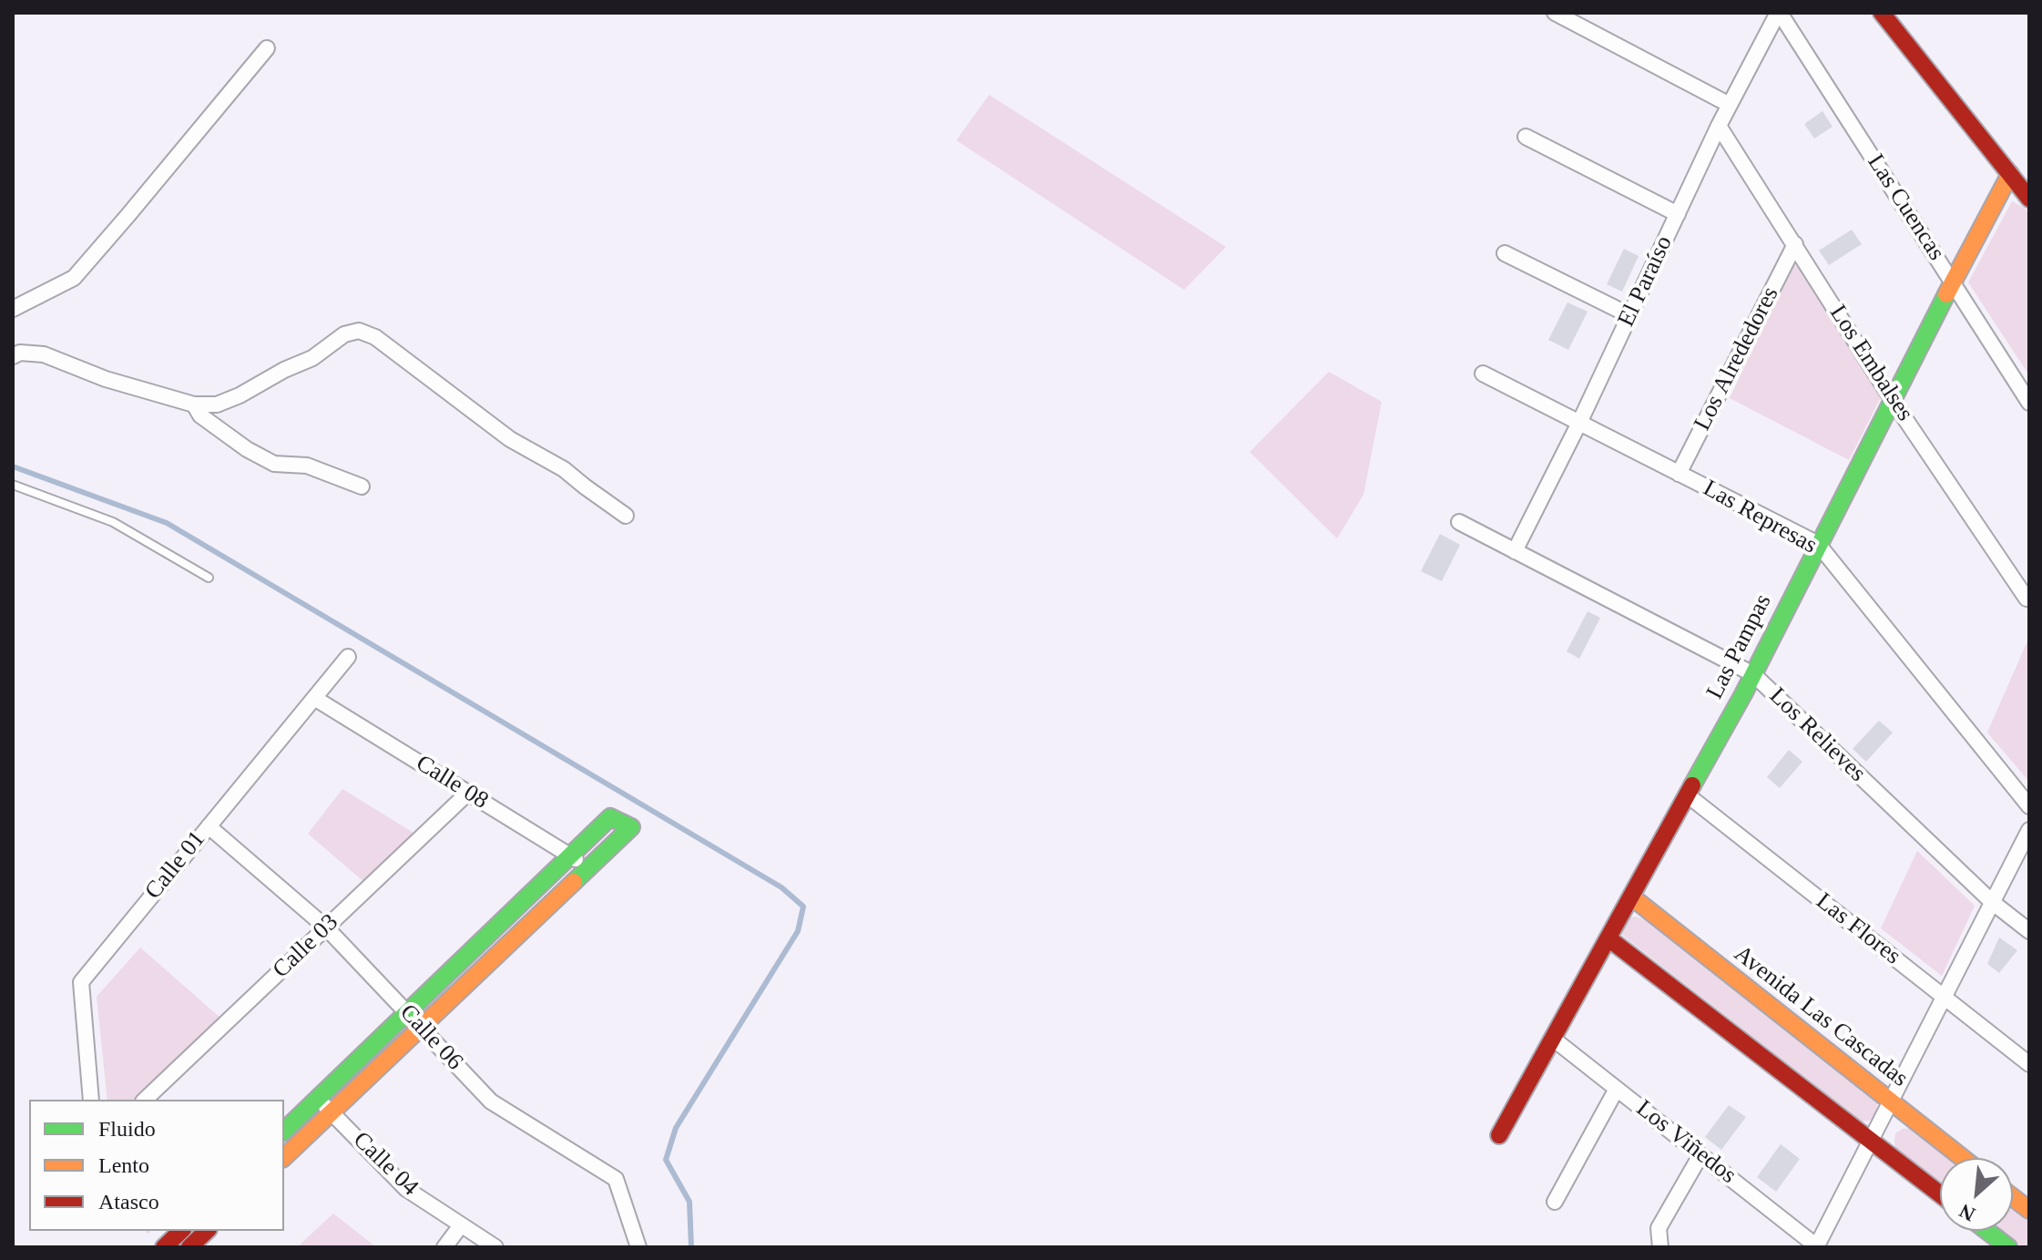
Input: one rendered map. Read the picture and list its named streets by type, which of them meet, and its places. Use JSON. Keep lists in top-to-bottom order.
{
  "streets": {
    "street": [
      "Las Cuencas",
      "El Paraíso",
      "Los Alrededores",
      "Los Embalses",
      "Las Represas",
      "Las Pampas",
      "Los Relieves",
      "Calle 08",
      "Calle 01",
      "Las Flores",
      "Calle 03",
      "Avenida Las Cascadas",
      "Calle 06",
      "Los Viñedos",
      "Calle 04"
    ]
  },
  "crossings": [
    ["Las Cuencas", "El Paraíso"],
    ["Las Cuencas", "Las Pampas"],
    ["El Paraíso", "Los Embalses"],
    ["El Paraíso", "Las Represas"],
    ["El Paraíso", "Los Relieves"],
    ["Los Alrededores", "Los Embalses"],
    ["Los Alrededores", "Las Represas"],
    ["Los Embalses", "Las Pampas"],
    ["Las Represas", "Las Pampas"],
    ["Las Pampas", "Los Relieves"],
    ["Las Pampas", "Las Flores"],
    ["Las Pampas", "Avenida Las Cascadas"],
    ["Las Pampas", "Los Viñedos"],
    ["Calle 08", "Calle 01"],
    ["Calle 08", "Calle 03"],
    ["Calle 01", "Calle 06"],
    ["Calle 03", "Calle 06"]
  ],
  "legend": ["Fluido", "Lento", "Atasco"],
  "north": "bottom left"
}
